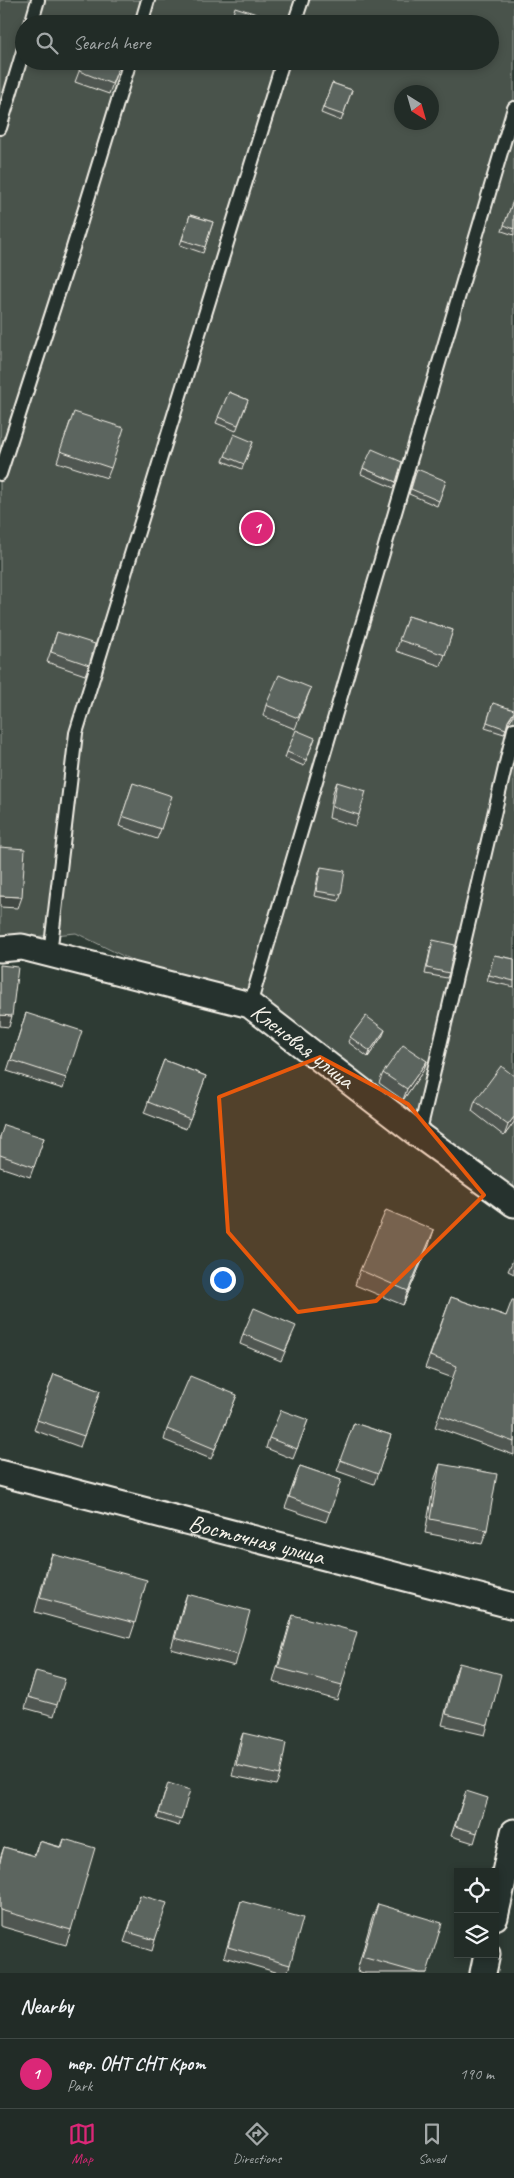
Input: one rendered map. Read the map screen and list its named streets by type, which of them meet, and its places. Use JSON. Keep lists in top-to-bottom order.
{
  "streets": {
    "street": ["Кленовая улица", "Восточная улица"]
  },
  "north": "bottom right",
  "page": {
    "search": "Search here",
    "pins": "1",
    "heading": "Nearby",
    "list": [
      {
        "mark": "1",
        "name": "тер. ОНТ СНТ Крот",
        "note": "Park",
        "value": "190 m"
      }
    ],
    "nav": ["Map", "Directions", "Saved"]
  }
}
